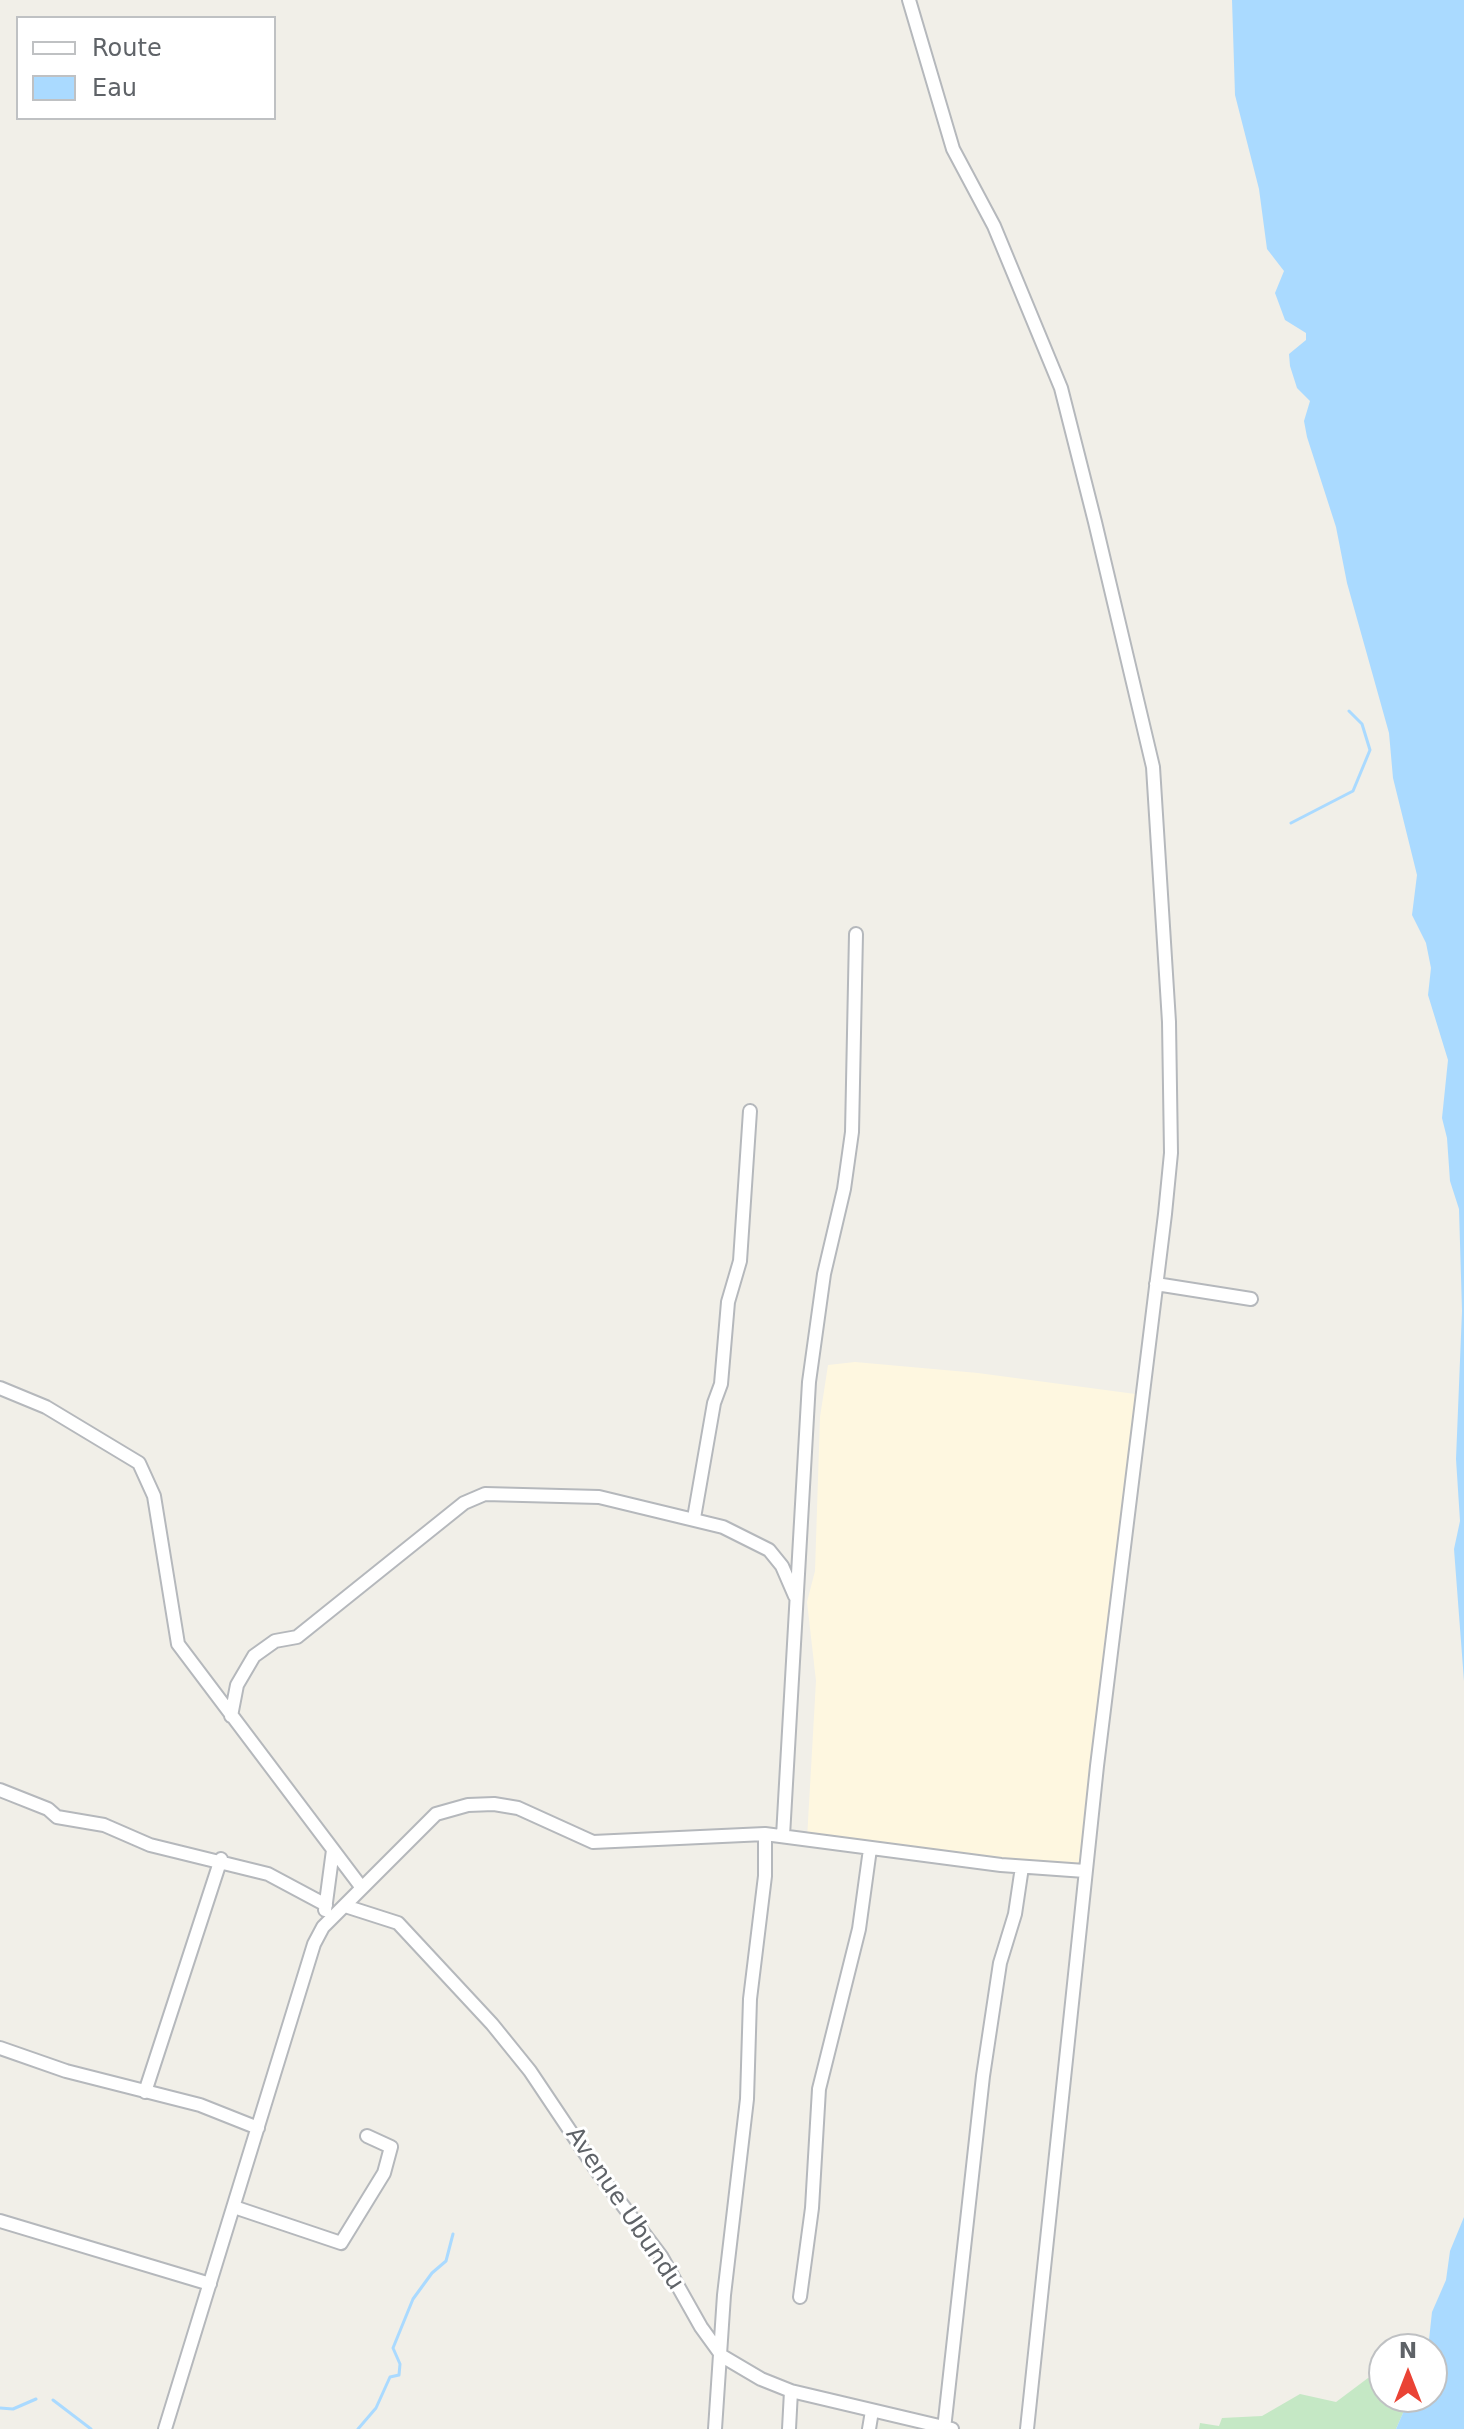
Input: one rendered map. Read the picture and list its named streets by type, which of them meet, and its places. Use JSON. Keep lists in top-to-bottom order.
{
  "streets": {
    "street": ["Avenue Ubundu"]
  },
  "legend": ["Route", "Eau"],
  "north": "top"
}
